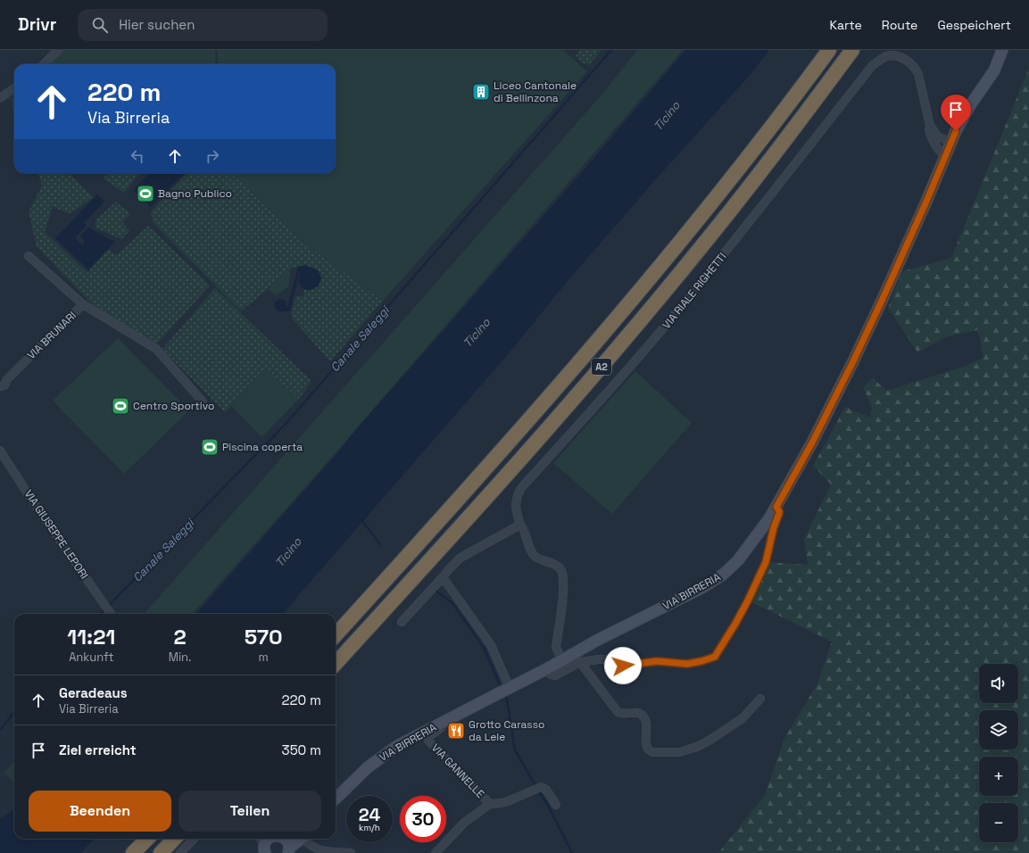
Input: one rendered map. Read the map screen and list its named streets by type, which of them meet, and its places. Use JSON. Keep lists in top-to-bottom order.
{
  "streets": {
    "highway": ["A2"],
    "street": [
      "VIA RIALE RIGHETTI",
      "VIA BRUNARI",
      "VIA GIUSEPPE LEPORI",
      "VIA BIRRERIA",
      "VIA GANNELLE"
    ]
  },
  "crossings": [
    ["VIA RIALE RIGHETTI", "VIA BIRRERIA"],
    ["VIA BIRRERIA", "VIA GANNELLE"]
  ],
  "water": ["Ticino", "Canale Saleggi"],
  "places": {
    "building": ["Liceo Cantonale di Bellinzona"],
    "sports": ["Bagno Publico", "Centro Sportivo", "Piscina coperta"],
    "restaurant": ["Grotto Carasso da Lele"]
  },
  "page": {
    "header": "Drivr",
    "search": "Hier suchen",
    "nav": ["Karte", "Route", "Gespeichert"],
    "turn": ["220 m", "Via Birreria"],
    "eta": [
      "11:21",
      "Ankunft",
      "2",
      "Min.",
      "570",
      "m"
    ],
    "map_buttons": ["+", "−"],
    "list": [
      {
        "name": "Geradeaus",
        "note": "Via Birreria",
        "value": "220 m"
      },
      {
        "name": "Ziel erreicht",
        "value": "350 m"
      }
    ],
    "buttons": ["Beenden", "Teilen"],
    "speed": "24 km/h",
    "limit": "30"
  }
}
